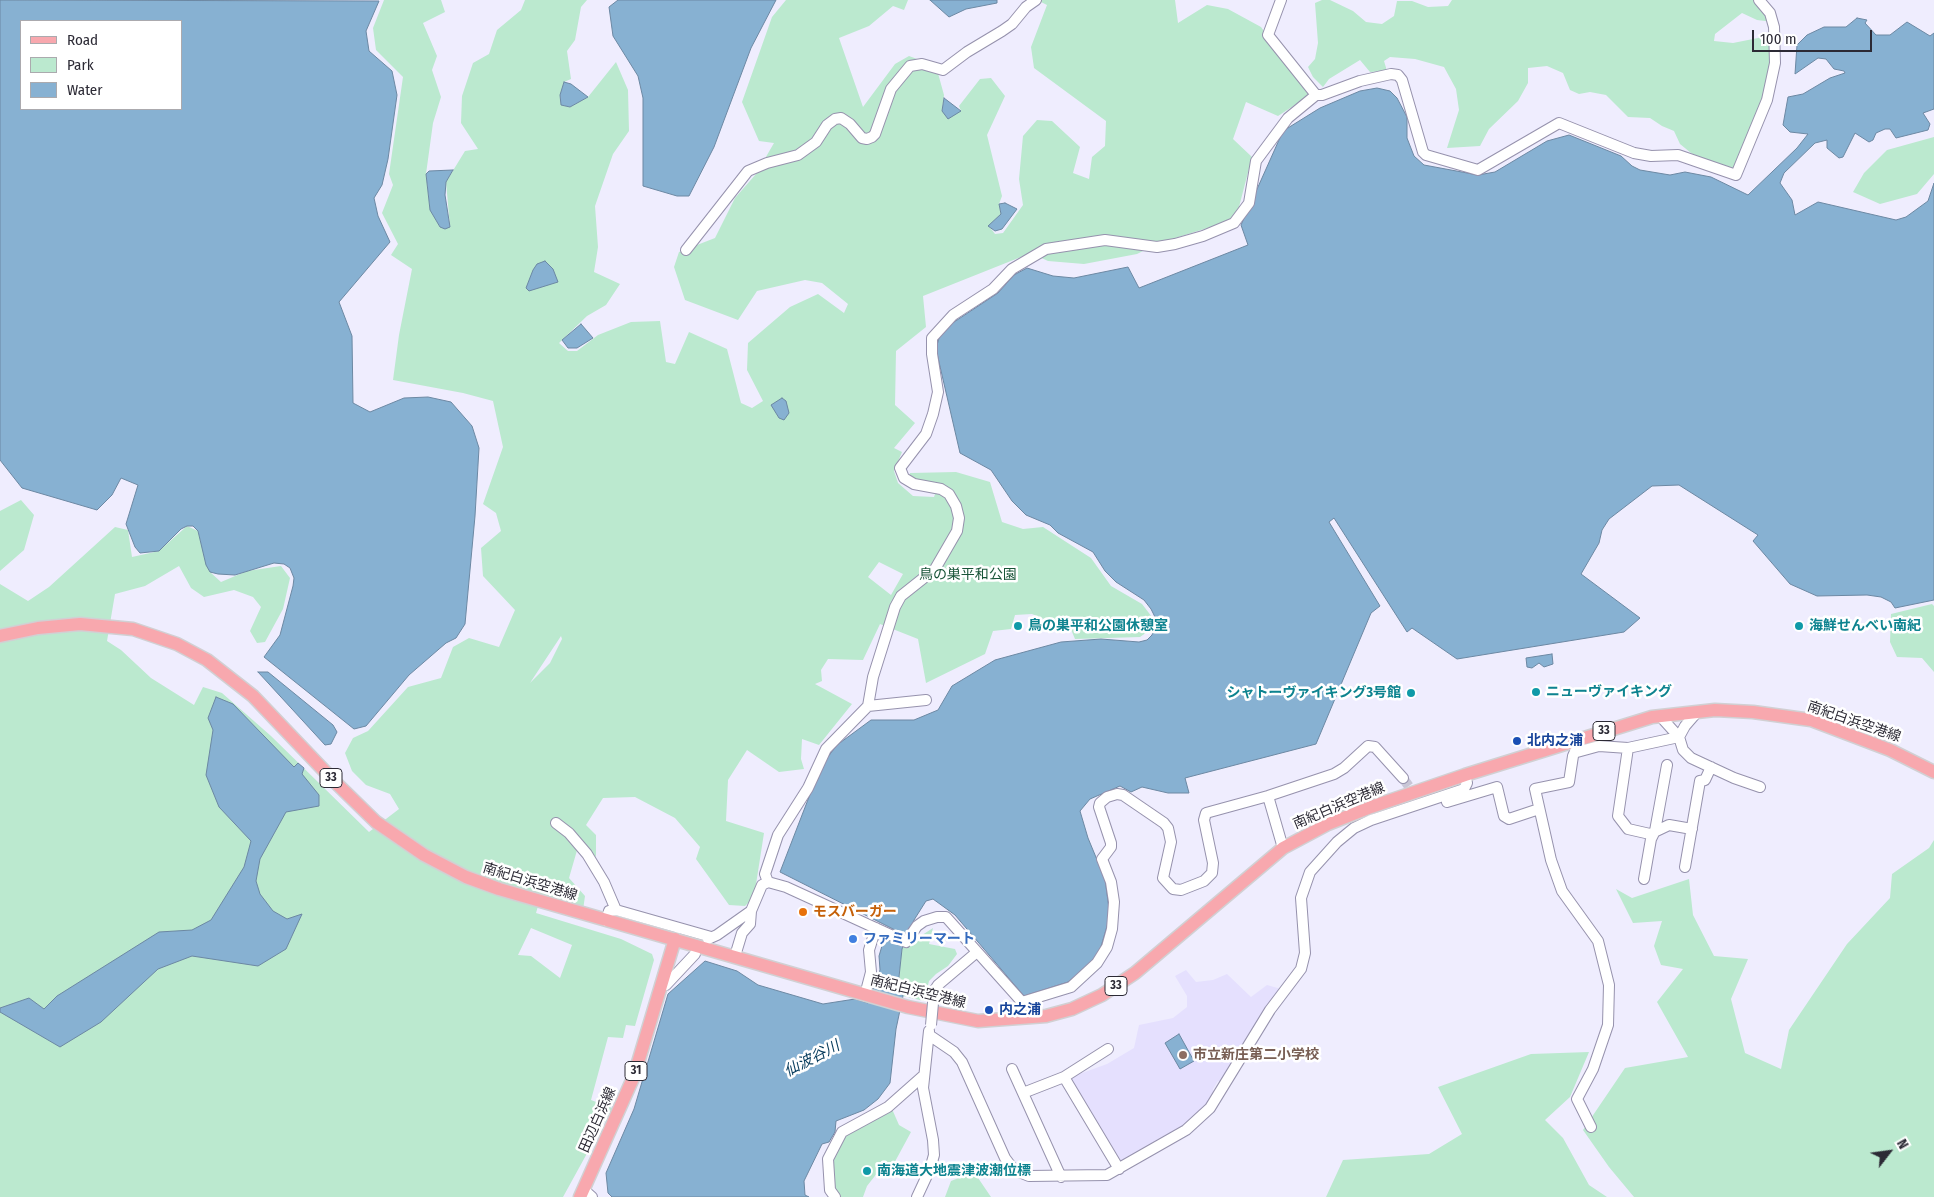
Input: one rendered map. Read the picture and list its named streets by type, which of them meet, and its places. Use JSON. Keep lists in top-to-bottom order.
{
  "streets": {
    "main road": [
      "南紀白浜空港線",
      "33",
      "31",
      "田辺白浜線"
    ]
  },
  "crossings": [
    ["南紀白浜空港線", "田辺白浜線"]
  ],
  "water": ["仙波谷川"],
  "parks": ["鳥の巣平和公園"],
  "places": [
    "鳥の巣平和公園休憩室",
    "海鮮せんべい南紀",
    "ニューヴァイキング",
    "シャトーヴァイキング3号館",
    "北内之浦",
    "モスバーガー",
    "ファミリーマート",
    "内之浦",
    "市立新庄第二小学校",
    "南海道大地震津波潮位標"
  ],
  "legend": ["Road", "Park", "Water"],
  "scale_bar": "100 m",
  "north": "top right"
}
